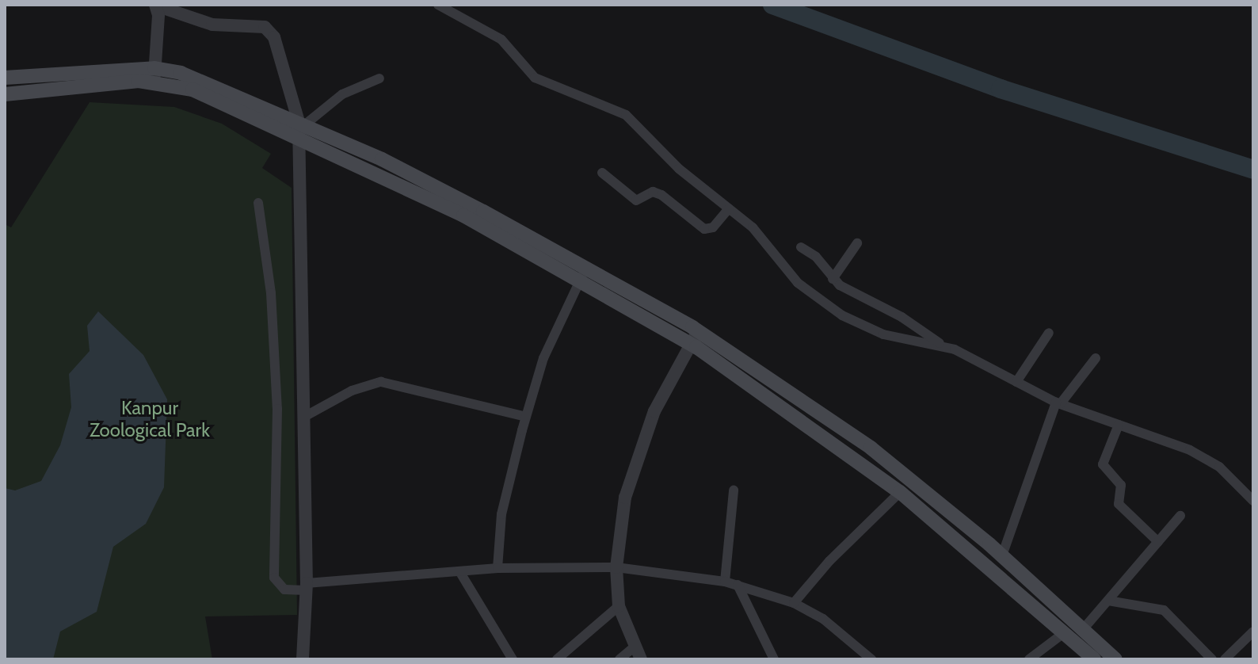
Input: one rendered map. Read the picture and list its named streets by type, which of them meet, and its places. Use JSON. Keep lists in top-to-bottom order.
{
  "parks": ["Kanpur Zoological Park"]
}
